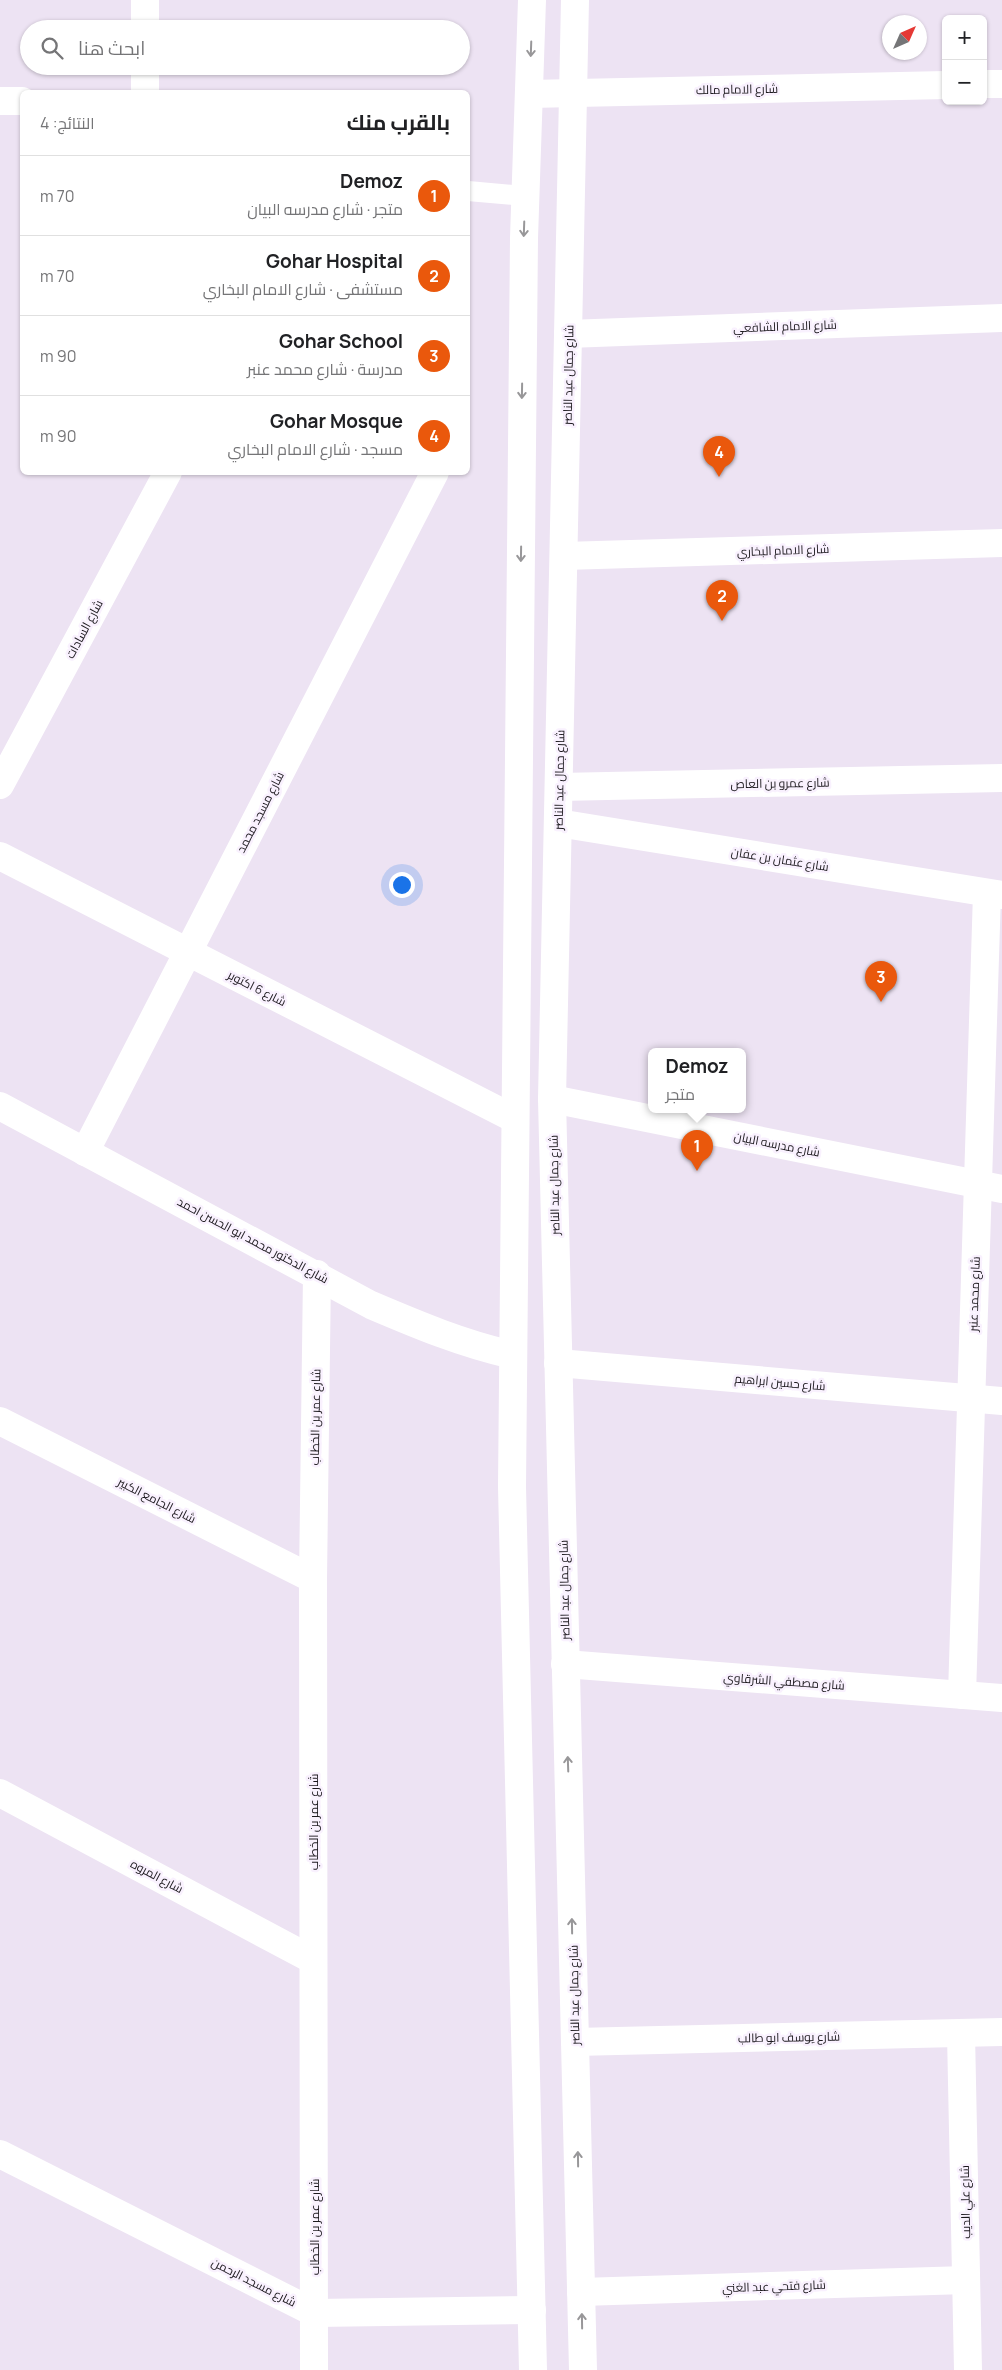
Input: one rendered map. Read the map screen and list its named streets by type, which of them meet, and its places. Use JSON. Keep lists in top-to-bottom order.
{
  "streets": {
    "street": [
      "شارع الامام مالك",
      "شارع الامام الشافعي",
      "شارع جمال عبد الناصر",
      "شارع الامام البخاري",
      "شارع السادات",
      "شارع عمرو بن العاص",
      "شارع مسجد محمد",
      "شارع عثمان بن عفان",
      "شارع 6 اكتوبر",
      "شارع مدرسه البيان",
      "شارع الدكتور محمد ابو الحسن احمد",
      "شارع محمد عنبر",
      "شارع حسين ابراهيم",
      "شارع عمر بن الخطاب",
      "شارع الجامع الكبير",
      "شارع مصطفي الشرقاوي",
      "شارع المروه",
      "شارع يوسف ابو طالب",
      "شارع علي الديب",
      "شارع مسجد الرحمن",
      "شارع فتحي عبد الغني"
    ]
  },
  "crossings": [
    ["شارع الامام مالك", "شارع جمال عبد الناصر"],
    ["شارع الامام الشافعي", "شارع جمال عبد الناصر"],
    ["شارع جمال عبد الناصر", "شارع الامام البخاري"],
    ["شارع جمال عبد الناصر", "شارع عمرو بن العاص"],
    ["شارع جمال عبد الناصر", "شارع عثمان بن عفان"],
    ["شارع جمال عبد الناصر", "شارع مدرسه البيان"],
    ["شارع جمال عبد الناصر", "شارع حسين ابراهيم"],
    ["شارع جمال عبد الناصر", "شارع مصطفي الشرقاوي"],
    ["شارع جمال عبد الناصر", "شارع يوسف ابو طالب"],
    ["شارع جمال عبد الناصر", "شارع فتحي عبد الغني"],
    ["شارع مسجد محمد", "شارع 6 اكتوبر"],
    ["شارع مسجد محمد", "شارع الدكتور محمد ابو الحسن احمد"],
    ["شارع عثمان بن عفان", "شارع محمد عنبر"],
    ["شارع مدرسه البيان", "شارع محمد عنبر"],
    ["شارع الدكتور محمد ابو الحسن احمد", "شارع عمر بن الخطاب"],
    ["شارع محمد عنبر", "شارع حسين ابراهيم"],
    ["شارع محمد عنبر", "شارع مصطفي الشرقاوي"],
    ["شارع عمر بن الخطاب", "شارع الجامع الكبير"],
    ["شارع عمر بن الخطاب", "شارع المروه"],
    ["شارع عمر بن الخطاب", "شارع مسجد الرحمن"],
    ["شارع يوسف ابو طالب", "شارع علي الديب"],
    ["شارع علي الديب", "شارع فتحي عبد الغني"]
  ],
  "north": "top right",
  "page": {
    "map_buttons": ["+", "−"],
    "search": "ابحث هنا",
    "heading": ["بالقرب منك", "النتائج: 4"],
    "list": [
      {
        "mark": "1",
        "name": "Demoz",
        "note": "متجر · شارع مدرسه البيان",
        "value": "70 m"
      },
      {
        "mark": "2",
        "name": "Gohar Hospital",
        "note": "مستشفى · شارع الامام البخاري",
        "value": "70 m"
      },
      {
        "mark": "3",
        "name": "Gohar School",
        "note": "مدرسة · شارع محمد عنبر",
        "value": "90 m"
      },
      {
        "mark": "4",
        "name": "Gohar Mosque",
        "note": "مسجد · شارع الامام البخاري",
        "value": "90 m"
      }
    ],
    "pins": [
      "4",
      "2",
      "3",
      "1"
    ],
    "popup": ["Demoz", "متجر"]
  }
}
